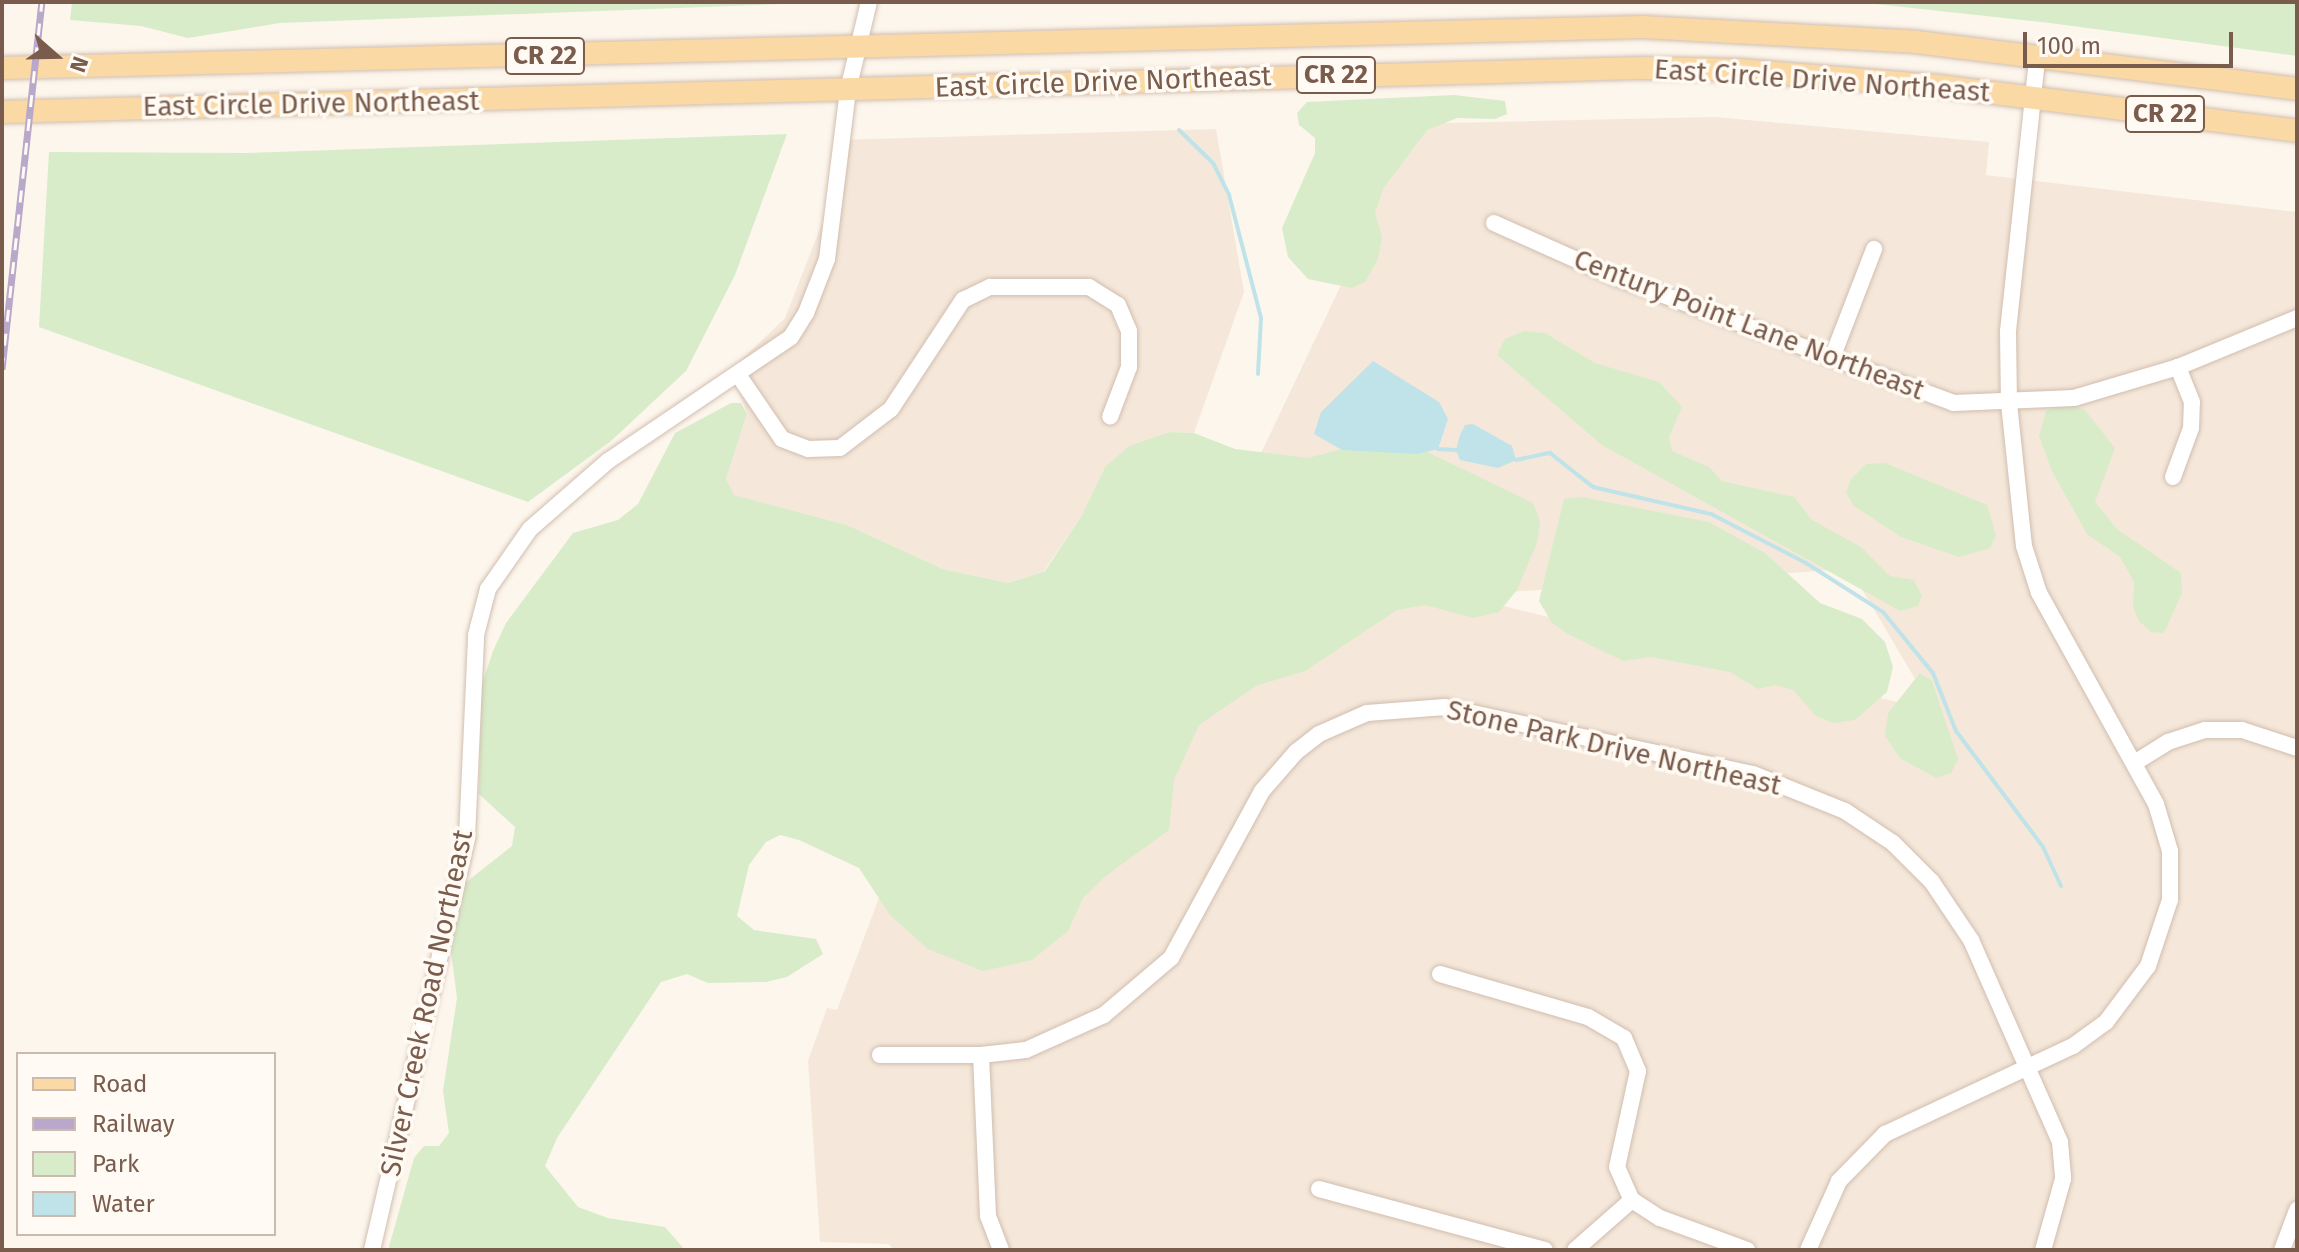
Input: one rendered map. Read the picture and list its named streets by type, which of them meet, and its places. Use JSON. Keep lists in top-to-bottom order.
{
  "streets": {
    "main road": ["CR 22", "East Circle Drive Northeast"],
    "street": ["Century Point Lane Northeast", "Stone Park Drive Northeast", "Silver Creek Road Northeast"]
  },
  "crossings": [
    ["East Circle Drive Northeast", "Silver Creek Road Northeast"]
  ],
  "legend": [
    "Road",
    "Railway",
    "Park",
    "Water"
  ],
  "scale_bar": "100 m",
  "north": "right"
}
